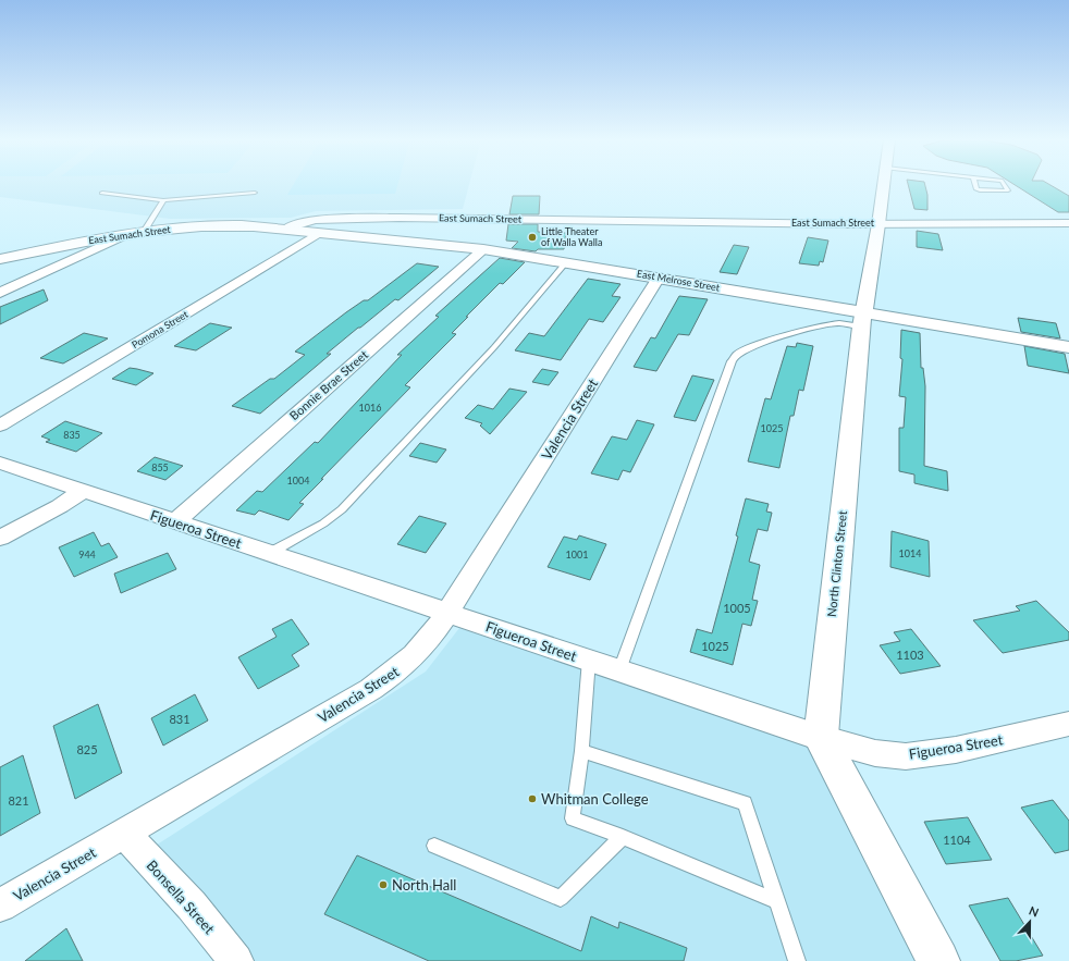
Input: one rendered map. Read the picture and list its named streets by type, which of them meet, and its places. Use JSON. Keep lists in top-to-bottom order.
{
  "streets": {
    "main road": ["East Sumach Street", "East Melrose Street", "North Clinton Street"],
    "street": [
      "Pomona Street",
      "Bonnie Brae Street",
      "Valencia Street",
      "Figueroa Street",
      "Bonsella Street"
    ]
  },
  "crossings": [
    ["East Sumach Street", "East Melrose Street"],
    ["East Sumach Street", "North Clinton Street"],
    ["East Melrose Street", "Pomona Street"],
    ["East Melrose Street", "Bonnie Brae Street"],
    ["East Melrose Street", "Valencia Street"],
    ["East Melrose Street", "North Clinton Street"],
    ["Bonnie Brae Street", "Figueroa Street"],
    ["Valencia Street", "Figueroa Street"],
    ["Valencia Street", "Bonsella Street"],
    ["Figueroa Street", "North Clinton Street"]
  ],
  "places": ["Little Theater of Walla Walla", "Whitman College", "North Hall"],
  "house_numbers": [
    "1016",
    "1025",
    "835",
    "855",
    "1004",
    "1014",
    "944",
    "1001",
    "1005",
    "1025",
    "1103",
    "831",
    "825",
    "821",
    "1104"
  ],
  "north": "top"
}
